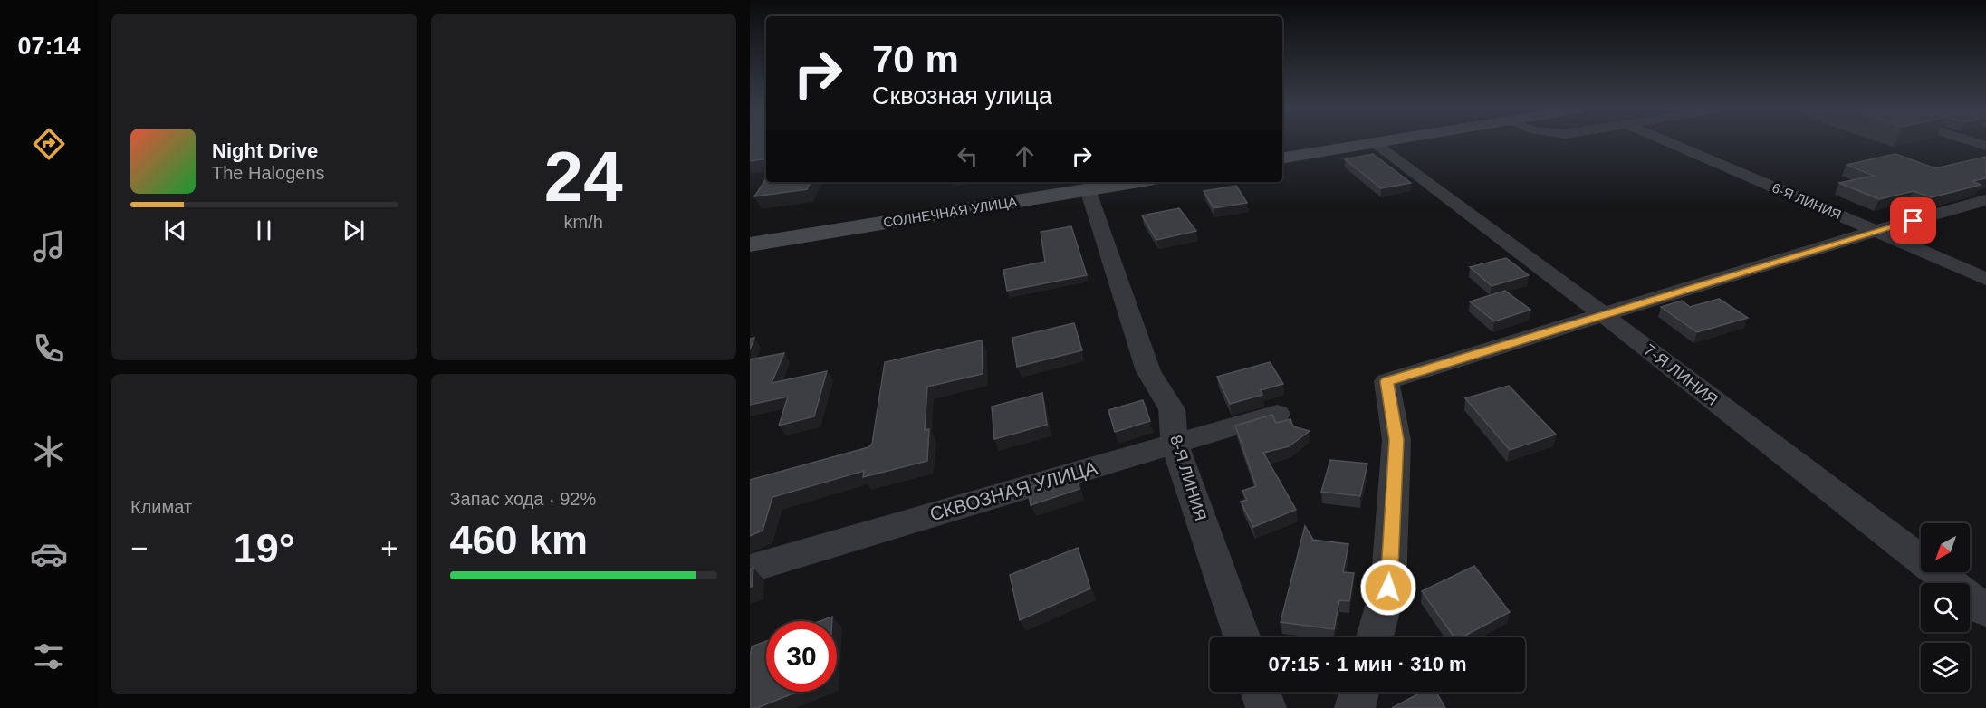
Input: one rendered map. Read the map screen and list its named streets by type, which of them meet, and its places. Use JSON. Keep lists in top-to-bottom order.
{
  "streets": {
    "main road": ["СОЛНЕЧНАЯ УЛИЦА"],
    "street": [
      "6-Я ЛИНИЯ",
      "7-Я ЛИНИЯ",
      "8-Я ЛИНИЯ",
      "СКВОЗНАЯ УЛИЦА"
    ]
  },
  "crossings": [
    ["СОЛНЕЧНАЯ УЛИЦА", "8-Я ЛИНИЯ"],
    ["8-Я ЛИНИЯ", "СКВОЗНАЯ УЛИЦА"]
  ],
  "north": "bottom left",
  "page": {
    "tabs": "07:14",
    "tile": [
      ["24", "km/h"],
      "Климат",
      ["Запас хода · 92%", "460 km"]
    ],
    "turn": ["70 m", "Сквозная улица"],
    "song": ["Night Drive", "The Halogens"],
    "heat": ["−", "19°", "+"],
    "limit": "30",
    "trip": "07:15 · 1 мин · 310 m"
  }
}
